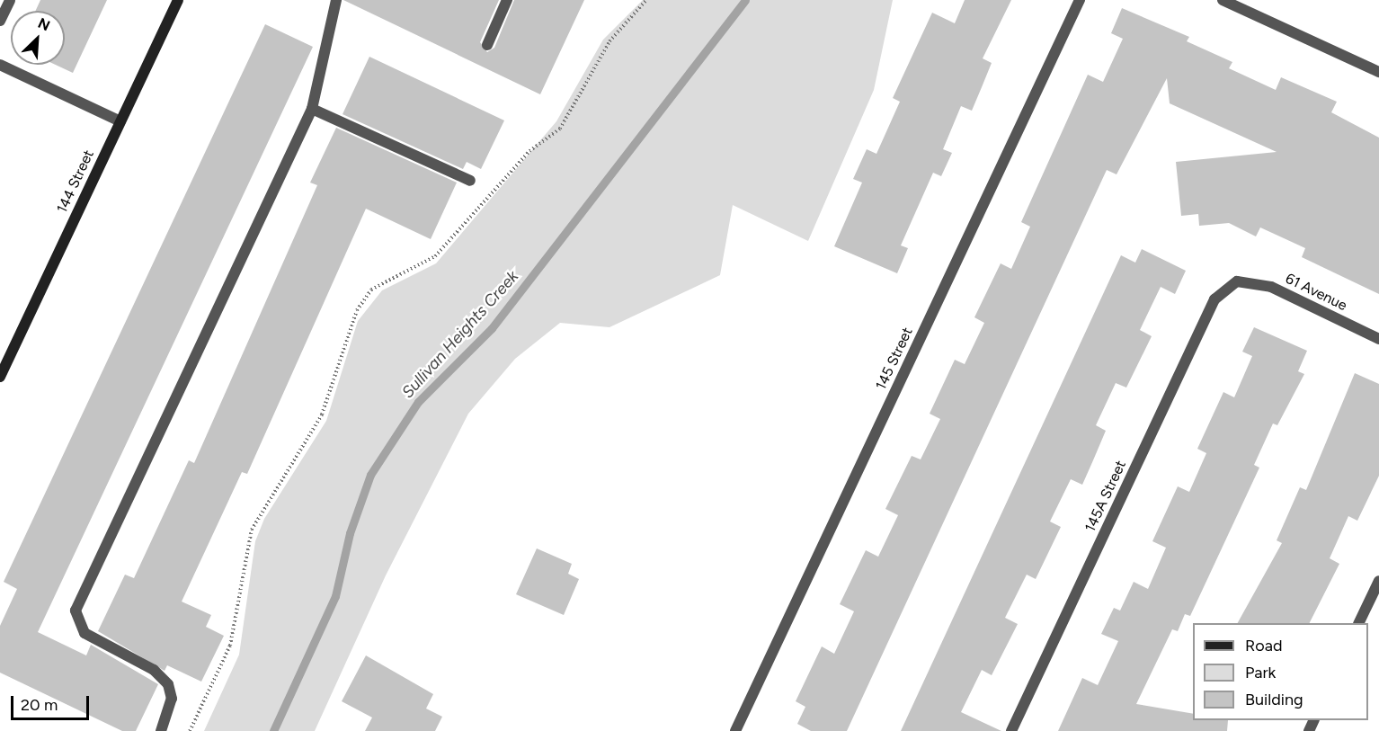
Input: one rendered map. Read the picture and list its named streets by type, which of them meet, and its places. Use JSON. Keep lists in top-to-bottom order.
{
  "streets": {
    "main road": ["144 Street"],
    "street": ["61 Avenue", "145 Street", "145A Street"]
  },
  "crossings": [
    ["61 Avenue", "145A Street"]
  ],
  "water": ["Sullivan Heights Creek"],
  "legend": ["Road", "Park", "Building"],
  "scale_bar": "20 m",
  "north": "top right"
}
